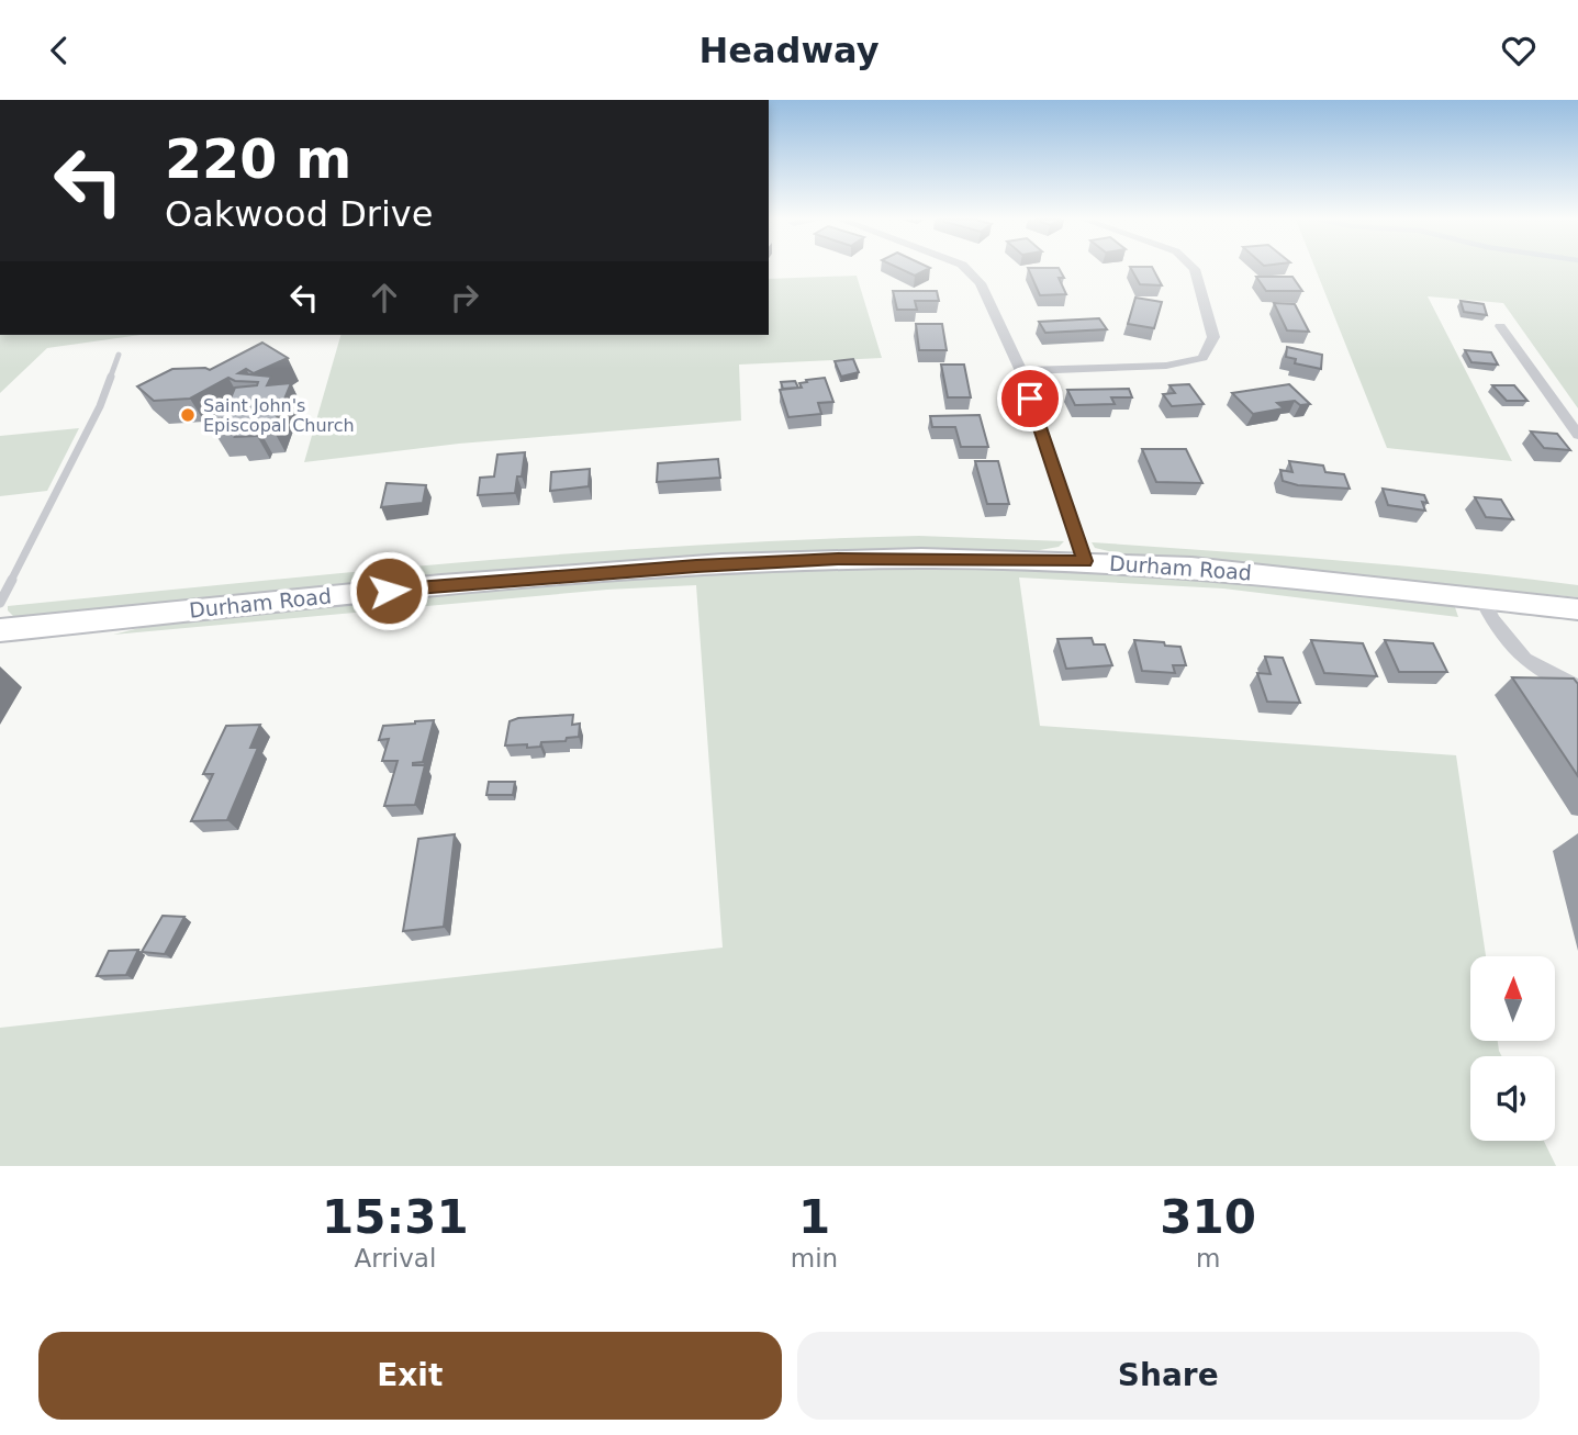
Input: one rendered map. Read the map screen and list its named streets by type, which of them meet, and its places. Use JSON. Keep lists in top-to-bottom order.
{
  "streets": {
    "main road": ["Durham Road"]
  },
  "places": ["Saint John's Episcopal Church"],
  "north": "top",
  "page": {
    "header": "Headway",
    "turn": ["220 m", "Oakwood Drive"],
    "eta": [
      "15:31",
      "Arrival",
      "1",
      "min",
      "310",
      "m"
    ],
    "buttons": ["Exit", "Share"]
  }
}
